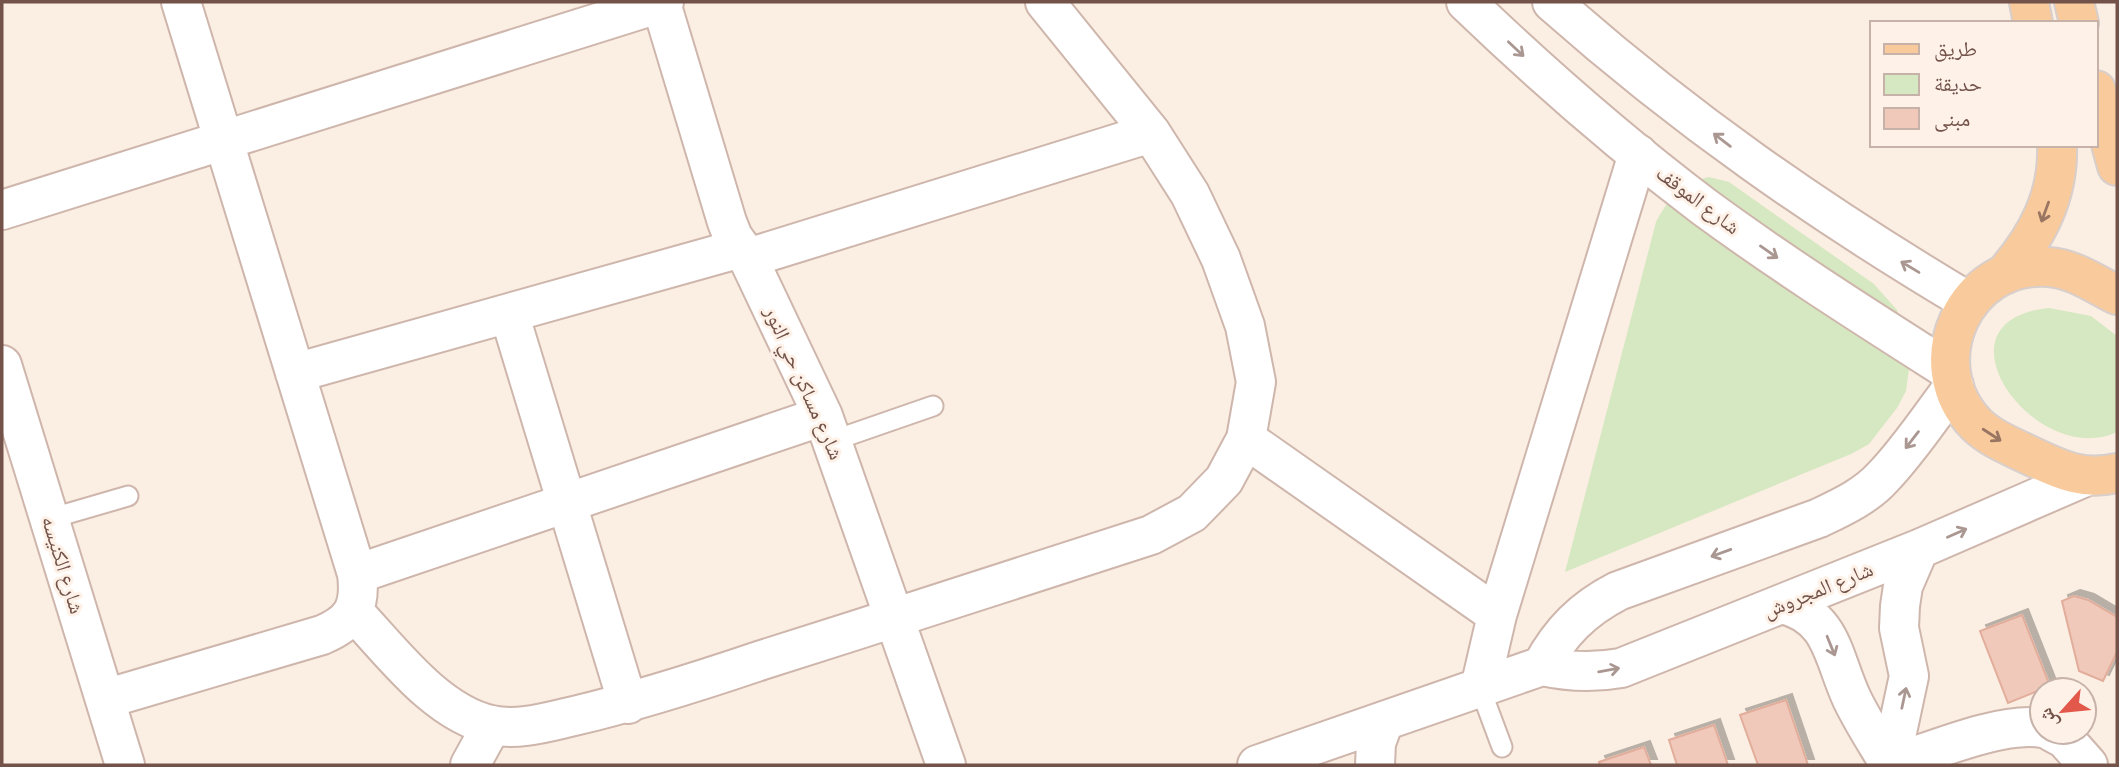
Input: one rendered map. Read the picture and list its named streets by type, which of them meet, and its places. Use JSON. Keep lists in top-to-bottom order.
{
  "streets": {
    "street": [
      "شارع الموقف",
      "شارع مساكن حي النور",
      "شارع الكنيسه",
      "شارع المجروش"
    ]
  },
  "legend": ["طريق", "حديقة", "مبنى"],
  "north": "bottom left"
}
